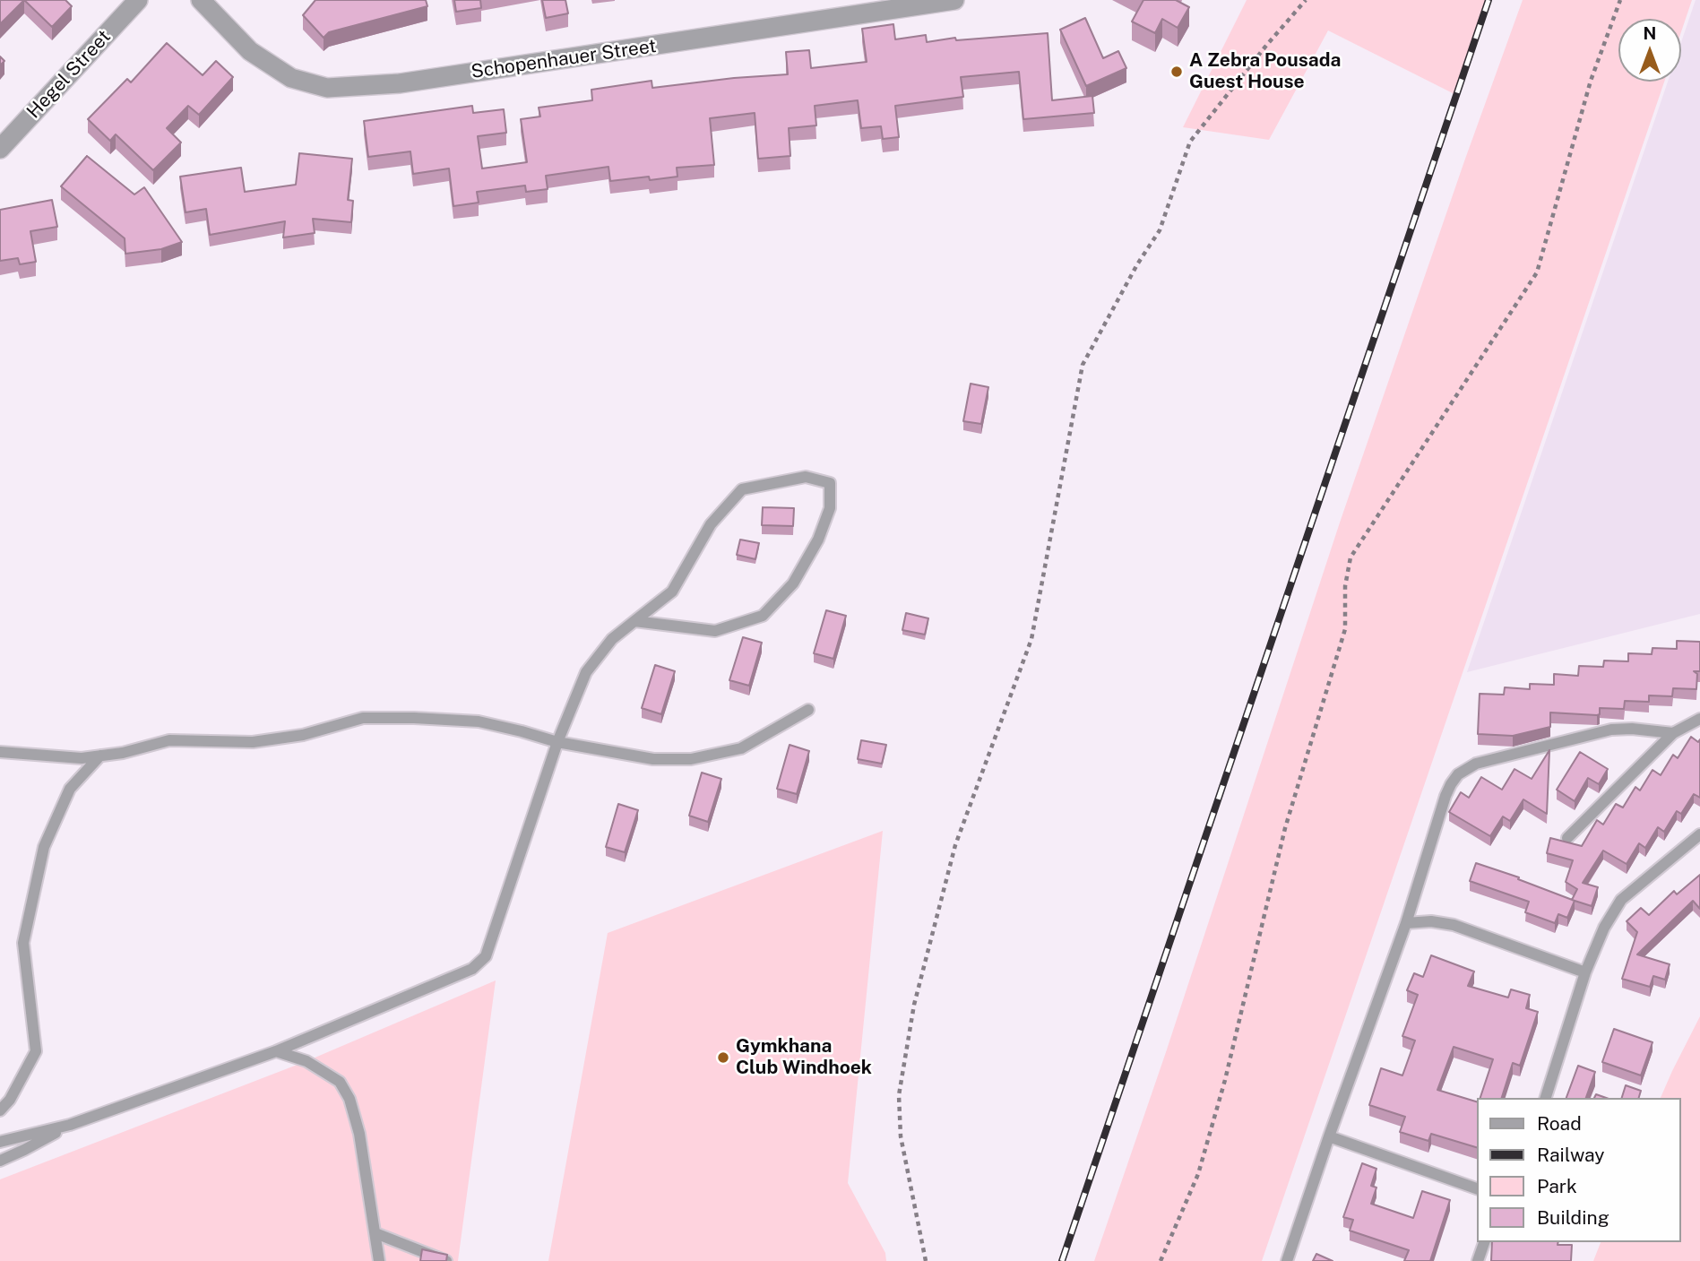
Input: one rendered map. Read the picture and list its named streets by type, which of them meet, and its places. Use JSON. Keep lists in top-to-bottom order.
{
  "streets": {
    "street": ["Schopenhauer Street", "Hegel Street"]
  },
  "places": ["A Zebra Pousada Guest House", "Gymkhana Club Windhoek"],
  "legend": [
    "Road",
    "Railway",
    "Park",
    "Building"
  ],
  "north": "top"
}
